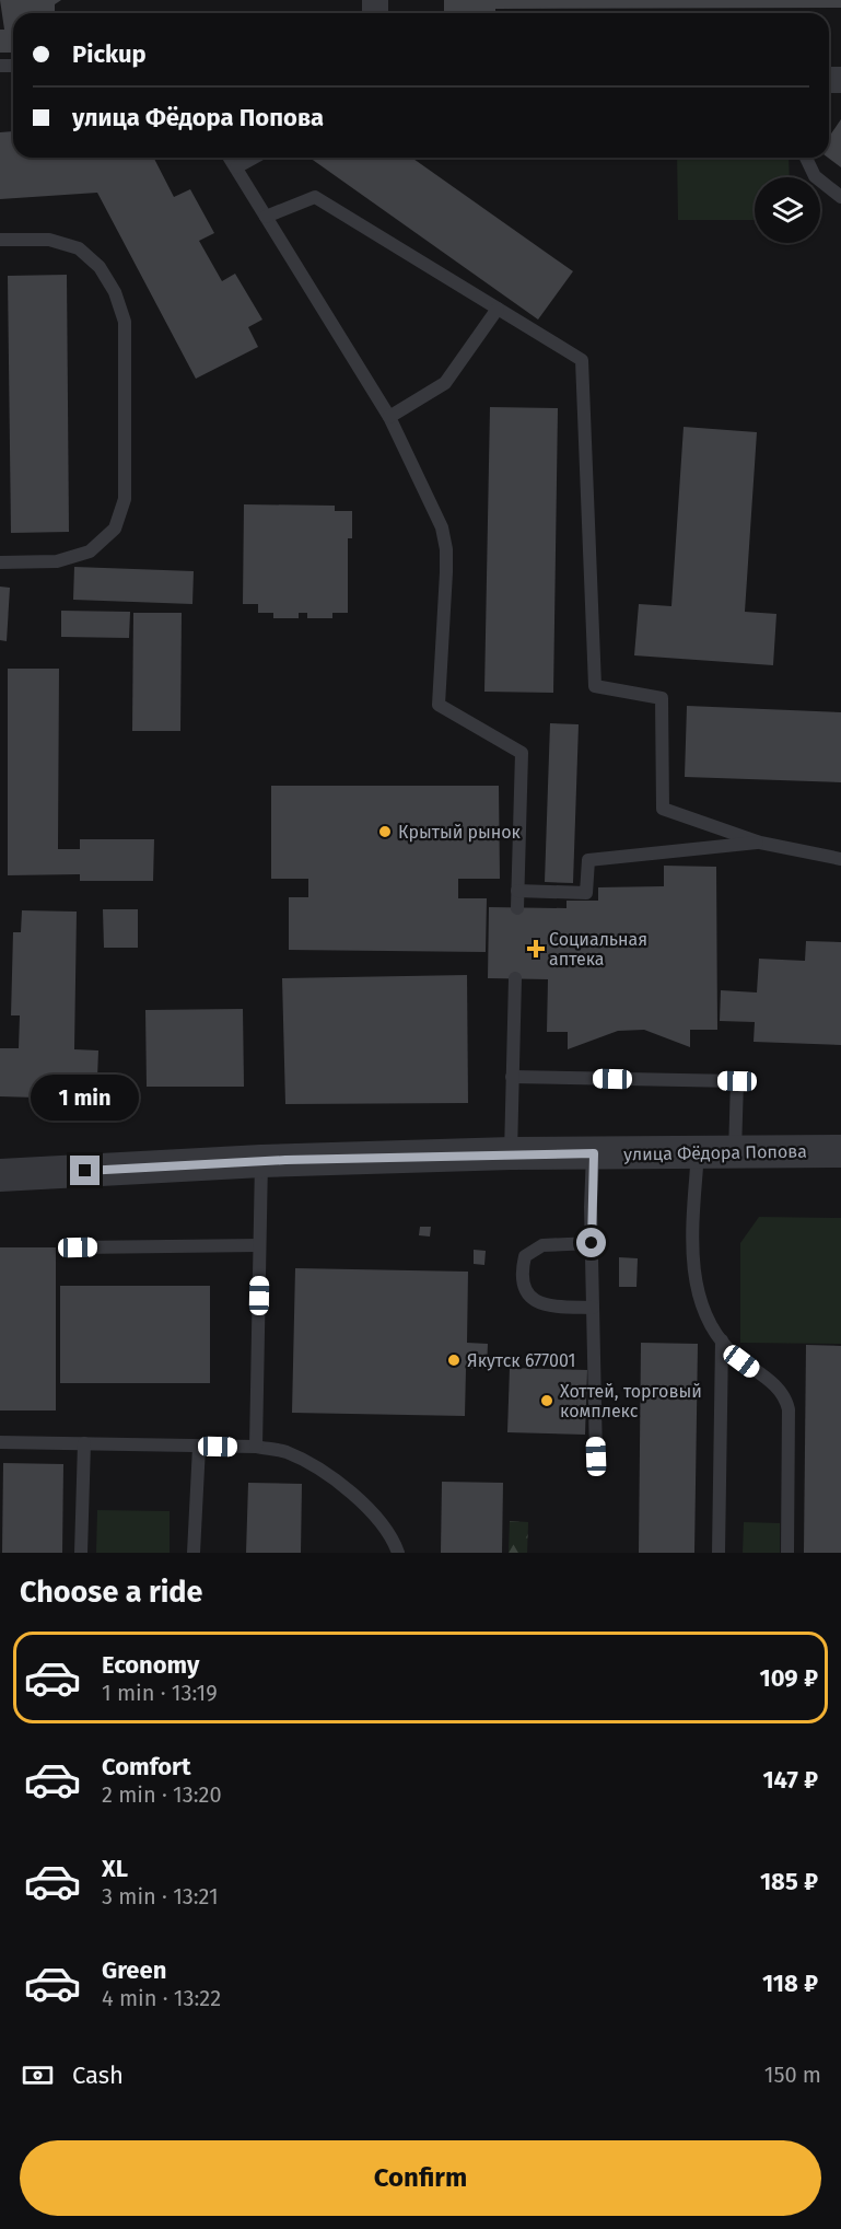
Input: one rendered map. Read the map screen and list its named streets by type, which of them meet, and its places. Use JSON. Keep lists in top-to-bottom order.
{
  "streets": {
    "street": ["улица Фёдора Попова"]
  },
  "places": {
    "other": ["Крытый рынок", "Якутск 677001", "Хоттей, торговый комплекс"],
    "health": ["Социальная аптека"]
  },
  "page": {
    "banner": ["Pickup", "улица Фёдора Попова"],
    "bubble": "1 min",
    "heading": "Choose a ride",
    "list": [
      {
        "name": "Economy",
        "note": "1 min · 13:19",
        "value": "109 ₽"
      },
      {
        "name": "Comfort",
        "note": "2 min · 13:20",
        "value": "147 ₽"
      },
      {
        "name": "XL",
        "note": "3 min · 13:21",
        "value": "185 ₽"
      },
      {
        "name": "Green",
        "note": "4 min · 13:22",
        "value": "118 ₽"
      }
    ],
    "pay": ["Cash", "150 m"],
    "buttons": "Confirm"
  }
}
